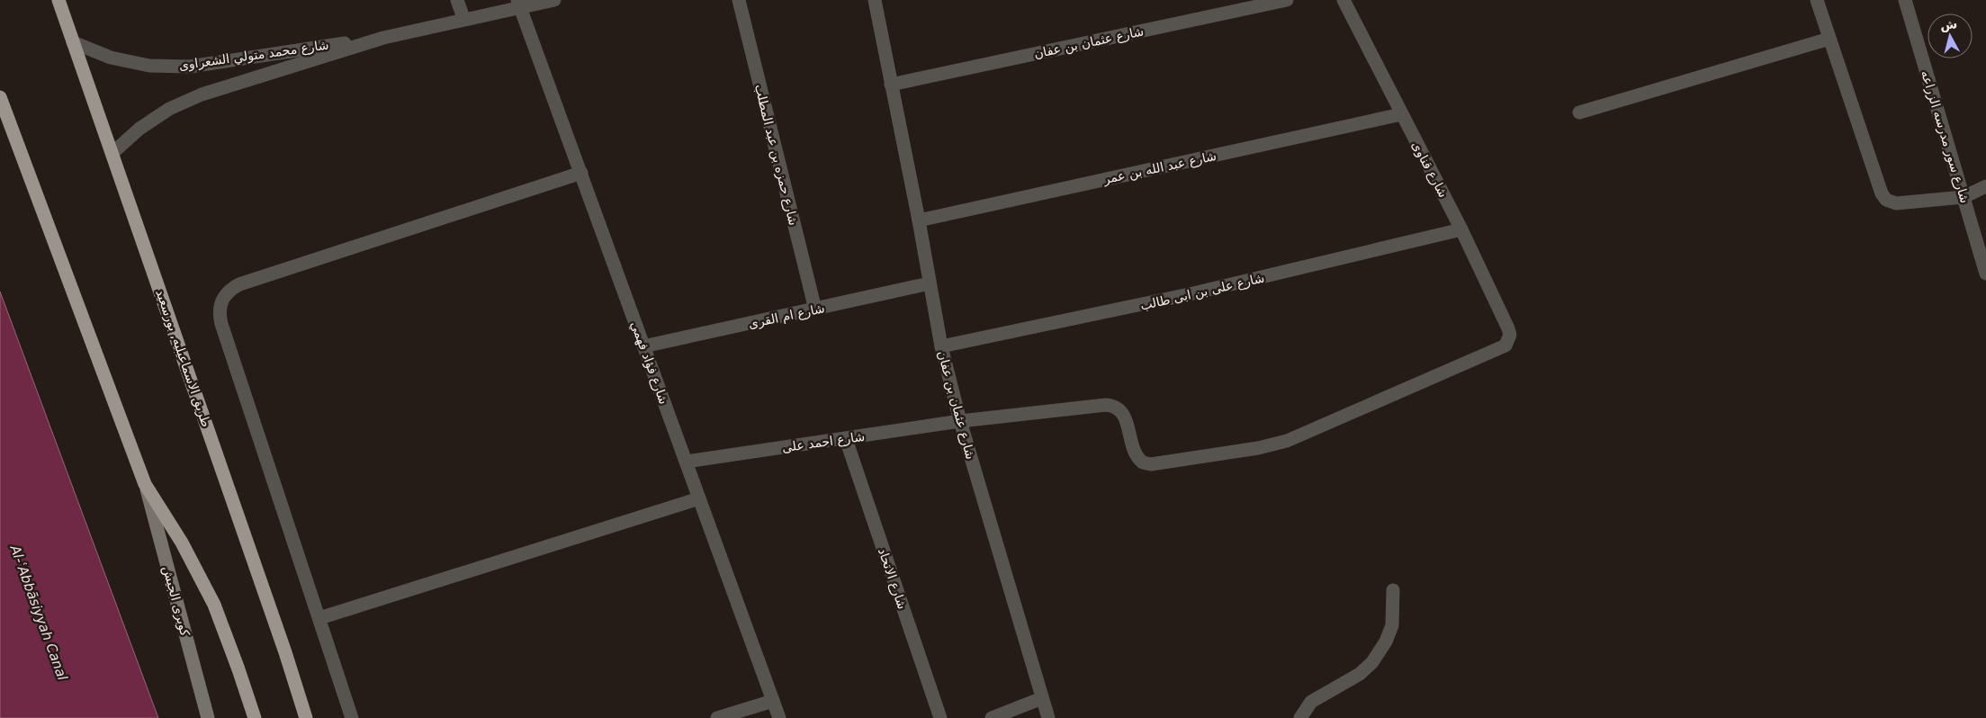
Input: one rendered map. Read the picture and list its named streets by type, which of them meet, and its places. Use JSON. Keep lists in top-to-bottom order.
{
  "streets": {
    "highway": ["طريق الاسماعيليه, بورسعيد"],
    "main road": ["كوبرى الجيش"],
    "street": [
      "شارع عثمان بن عفان",
      "شارع محمد متولي الشعراوى",
      "شارع سور مدرسه الزراعه",
      "شارع حمزه بن عبد المطلب",
      "شارع عبد الله بن عمر",
      "شارع قناوى",
      "شارع على بن ابى طالب",
      "شارع ام القرى",
      "شارع فؤاد فهمي",
      "شارع احمد على",
      "شارع الاتحاد"
    ]
  },
  "crossings": [
    ["شارع عثمان بن عفان", "شارع عبد الله بن عمر"],
    ["شارع عثمان بن عفان", "شارع على بن ابى طالب"],
    ["شارع عثمان بن عفان", "شارع ام القرى"],
    ["شارع عثمان بن عفان", "شارع احمد على"],
    ["شارع محمد متولي الشعراوى", "طريق الاسماعيليه, بورسعيد"],
    ["شارع محمد متولي الشعراوى", "شارع فؤاد فهمي"],
    ["شارع حمزه بن عبد المطلب", "شارع ام القرى"],
    ["شارع عبد الله بن عمر", "شارع قناوى"],
    ["شارع قناوى", "شارع على بن ابى طالب"],
    ["شارع قناوى", "شارع احمد على"],
    ["شارع ام القرى", "شارع فؤاد فهمي"],
    ["شارع فؤاد فهمي", "شارع احمد على"],
    ["شارع احمد على", "شارع الاتحاد"]
  ],
  "water": ["Al-ʿAbbāsiyyah Canal"],
  "north": "top"
}
